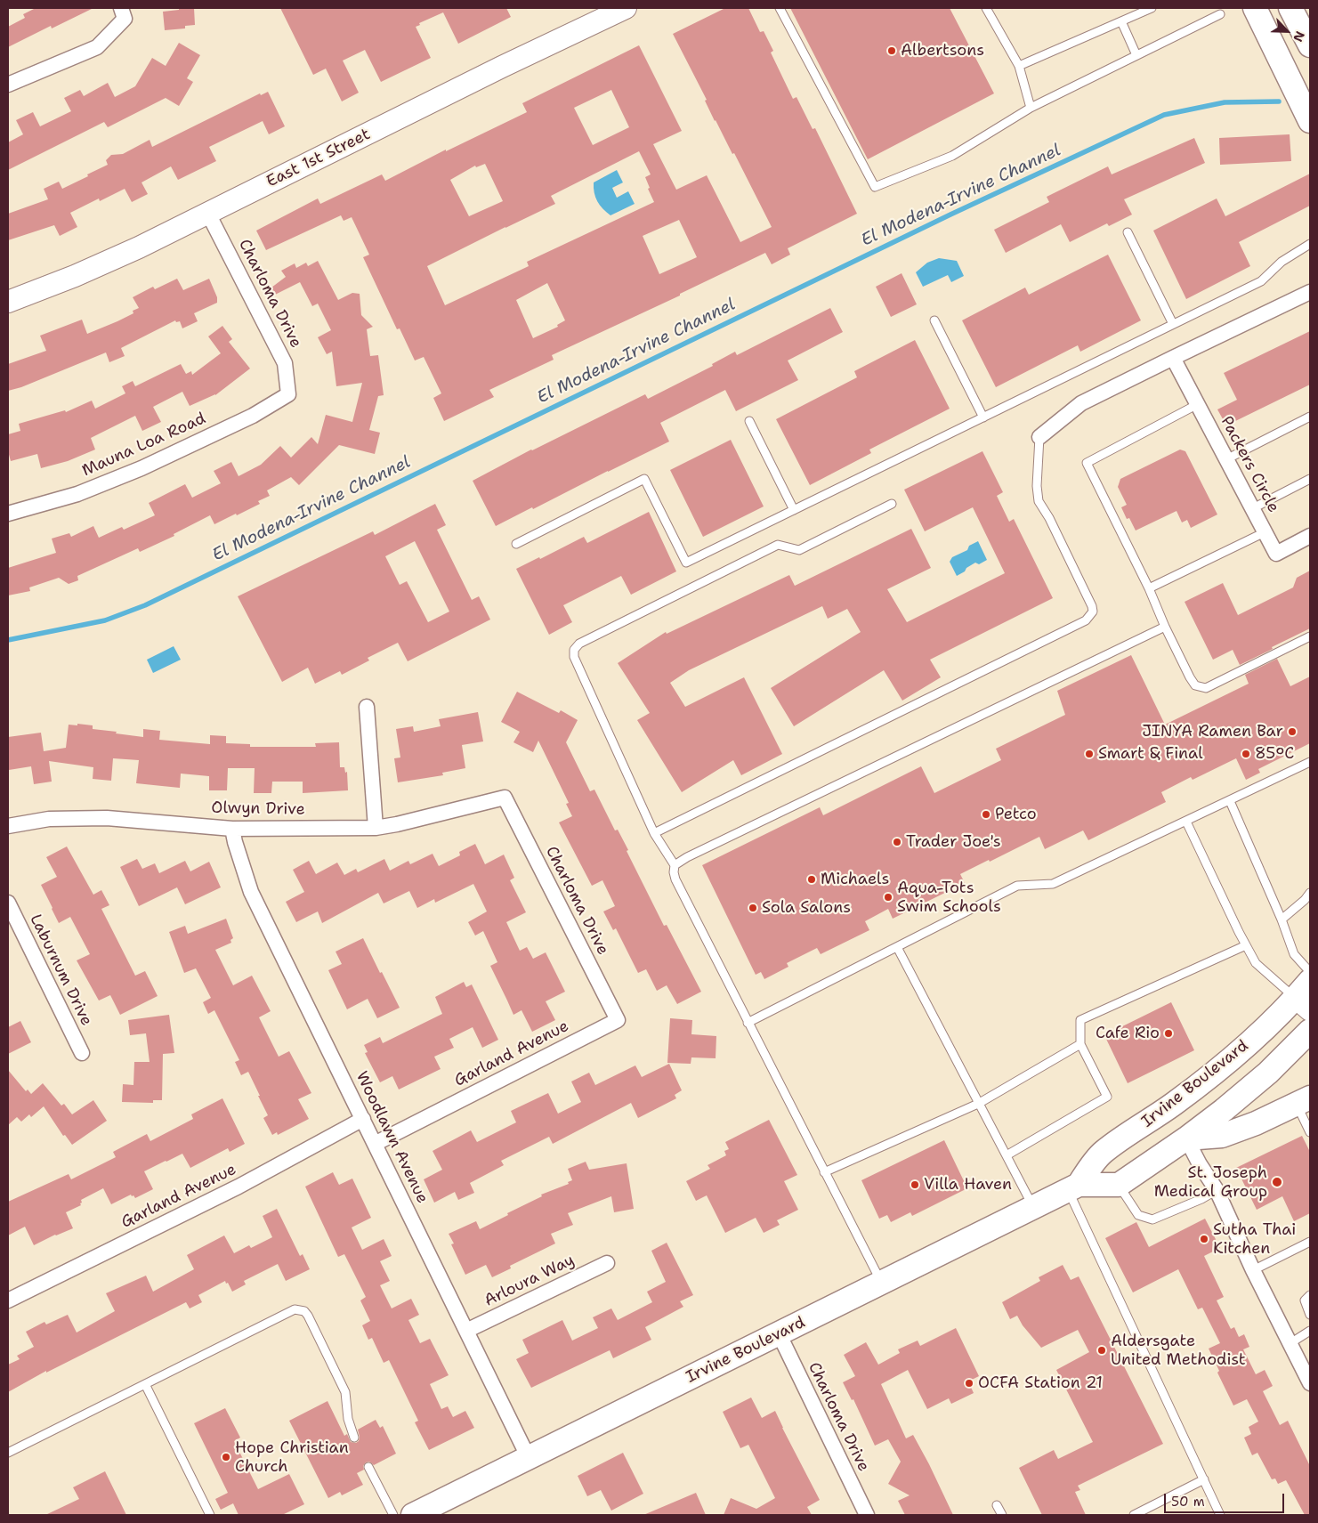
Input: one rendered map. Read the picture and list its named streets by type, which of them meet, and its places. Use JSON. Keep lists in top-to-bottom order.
{
  "streets": {
    "main road": ["East 1st Street", "Irvine Boulevard"],
    "street": [
      "Charloma Drive",
      "Mauna Loa Road",
      "Packers Circle",
      "Olwyn Drive",
      "Laburnum Drive",
      "Garland Avenue",
      "Woodlawn Avenue",
      "Arloura Way"
    ]
  },
  "crossings": [
    ["East 1st Street", "Charloma Drive"],
    ["Charloma Drive", "Mauna Loa Road"],
    ["Charloma Drive", "Olwyn Drive"],
    ["Charloma Drive", "Garland Avenue"],
    ["Charloma Drive", "Irvine Boulevard"],
    ["Olwyn Drive", "Woodlawn Avenue"],
    ["Garland Avenue", "Woodlawn Avenue"],
    ["Irvine Boulevard", "Woodlawn Avenue"],
    ["Woodlawn Avenue", "Arloura Way"]
  ],
  "water": ["El Modena-Irvine Channel"],
  "places": [
    "Albertsons",
    "JINYA Ramen Bar",
    "Smart & Final",
    "85°C",
    "Petco",
    "Trader Joe's",
    "Michaels",
    "Aqua-Tots Swim Schools",
    "Sola Salons",
    "Cafe Rio",
    "St. Joseph Medical Group",
    "Villa Haven",
    "Sutha Thai Kitchen",
    "Aldersgate United Methodist",
    "OCFA Station 21",
    "Hope Christian Church"
  ],
  "scale_bar": "50 m",
  "north": "bottom right"
}
